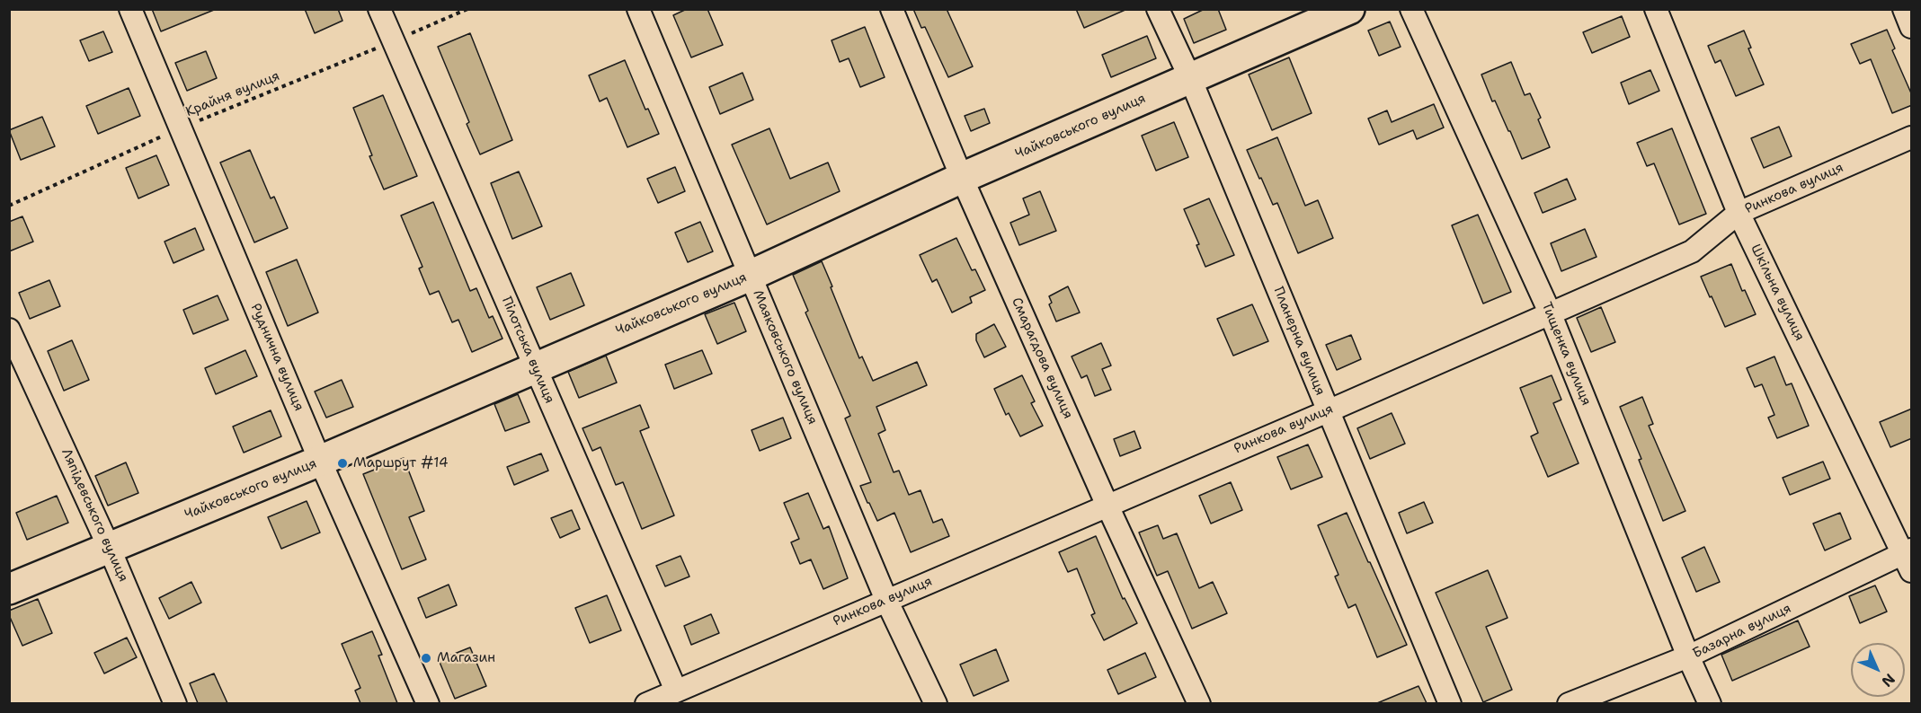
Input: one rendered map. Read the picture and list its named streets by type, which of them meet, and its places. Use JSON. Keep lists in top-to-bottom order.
{
  "streets": {
    "street": [
      "Чайковського вулиця",
      "Ринкова вулиця",
      "Шкільна вулиця",
      "Планерна вулиця",
      "Пілотська вулиця",
      "Тищенка вулиця",
      "Руднична вулиця",
      "Маяковського вулиця",
      "Смарагдова вулиця",
      "Ляпідевського вулиця",
      "Базарна вулиця"
    ],
    "path": ["Крайня вулиця"]
  },
  "crossings": [
    ["Крайня вулиця", "Пілотська вулиця"],
    ["Крайня вулиця", "Руднична вулиця"],
    ["Чайковського вулиця", "Планерна вулиця"],
    ["Чайковського вулиця", "Пілотська вулиця"],
    ["Чайковського вулиця", "Руднична вулиця"],
    ["Чайковського вулиця", "Маяковського вулиця"],
    ["Чайковського вулиця", "Смарагдова вулиця"],
    ["Чайковського вулиця", "Ляпідевського вулиця"],
    ["Ринкова вулиця", "Шкільна вулиця"],
    ["Ринкова вулиця", "Планерна вулиця"],
    ["Ринкова вулиця", "Пілотська вулиця"],
    ["Ринкова вулиця", "Тищенка вулиця"],
    ["Ринкова вулиця", "Маяковського вулиця"],
    ["Ринкова вулиця", "Смарагдова вулиця"],
    ["Шкільна вулиця", "Базарна вулиця"],
    ["Тищенка вулиця", "Базарна вулиця"]
  ],
  "places": ["Маршрут #14", "Магазин"],
  "north": "bottom right"
}
